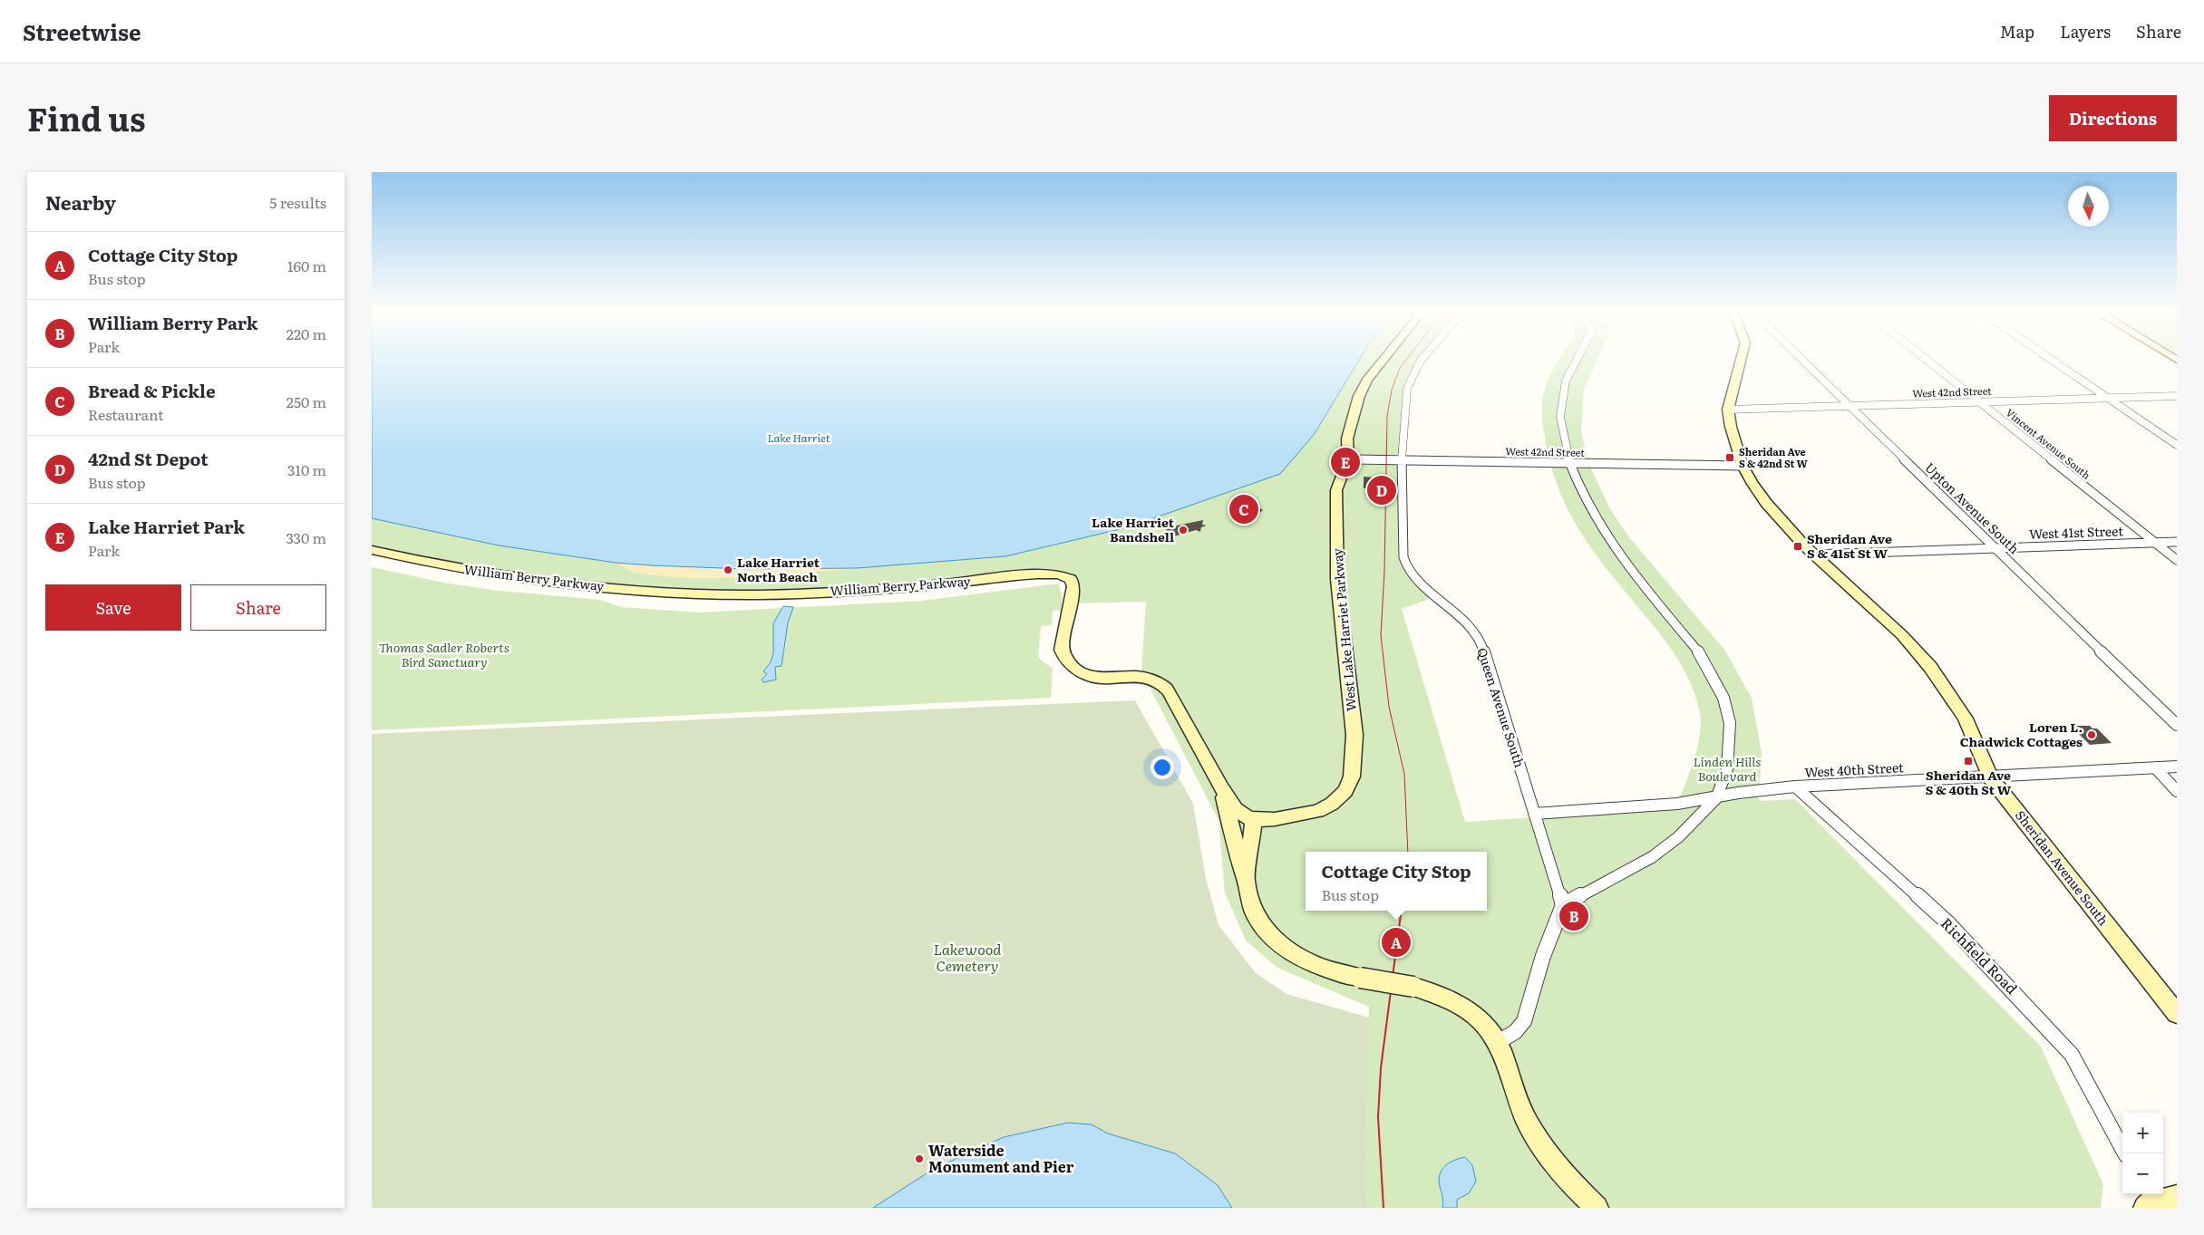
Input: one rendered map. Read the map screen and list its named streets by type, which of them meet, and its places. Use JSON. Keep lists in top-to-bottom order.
{
  "streets": {
    "street": [
      "West 42nd Street",
      "Vincent Avenue South",
      "Upton Avenue South",
      "West 41st Street",
      "William Berry Parkway",
      "West Lake Harriet Parkway",
      "Queen Avenue South",
      "West 40th Street",
      "Sheridan Avenue South",
      "Richfield Road"
    ]
  },
  "crossings": [
    ["West 42nd Street", "Vincent Avenue South"],
    ["West 42nd Street", "Upton Avenue South"],
    ["West 42nd Street", "West Lake Harriet Parkway"],
    ["West 42nd Street", "Queen Avenue South"],
    ["West 42nd Street", "Sheridan Avenue South"],
    ["Vincent Avenue South", "West 41st Street"],
    ["Upton Avenue South", "West 41st Street"],
    ["West 41st Street", "Sheridan Avenue South"],
    ["William Berry Parkway", "West Lake Harriet Parkway"],
    ["Queen Avenue South", "West 40th Street"],
    ["West 40th Street", "Sheridan Avenue South"],
    ["West 40th Street", "Richfield Road"]
  ],
  "water": ["Lake Harriet"],
  "parks": ["Thomas Sadler Roberts Bird Sanctuary", "Linden Hills Boulevard", "Lakewood Cemetery"],
  "places": {
    "transit": ["Sheridan Ave S & 42nd St W", "Sheridan Ave S & 41st St W", "Sheridan Ave S & 40th St W"],
    "other": [
      "Lake Harriet Bandshell",
      "Lake Harriet North Beach",
      "Loren L. Chadwick Cottages",
      "Waterside Monument and Pier"
    ]
  },
  "north": "bottom",
  "page": {
    "header": "Streetwise",
    "nav": ["Map", "Layers", "Share"],
    "title": "Find us",
    "buttons": [
      "Directions",
      ["Save", "Share"]
    ],
    "heading": ["Nearby", "5 results"],
    "list": [
      {
        "mark": "A",
        "name": "Cottage City Stop",
        "note": "Bus stop",
        "value": "160 m"
      },
      {
        "mark": "B",
        "name": "William Berry Park",
        "note": "Park",
        "value": "220 m"
      },
      {
        "mark": "C",
        "name": "Bread & Pickle",
        "note": "Restaurant",
        "value": "250 m"
      },
      {
        "mark": "D",
        "name": "42nd St Depot",
        "note": "Bus stop",
        "value": "310 m"
      },
      {
        "mark": "E",
        "name": "Lake Harriet Park",
        "note": "Park",
        "value": "330 m"
      }
    ],
    "pins": [
      "E",
      "D",
      "C",
      "B",
      "A"
    ],
    "popup": ["Cottage City Stop", "Bus stop"],
    "map_buttons": ["+", "−"]
  }
}
